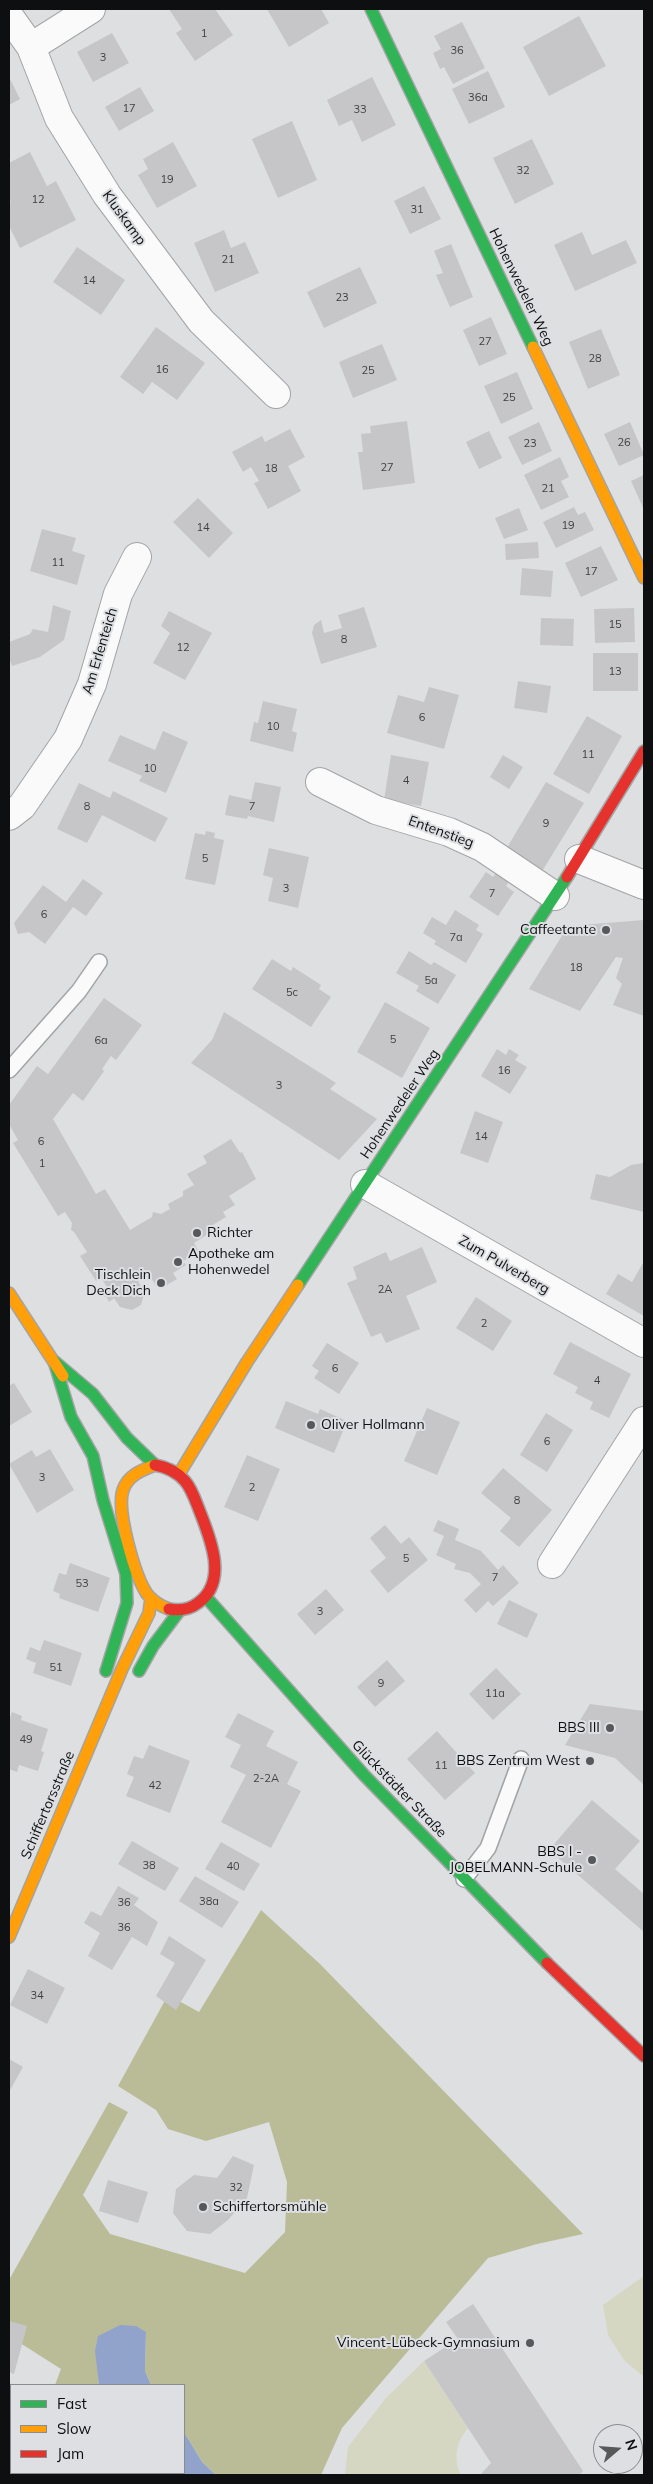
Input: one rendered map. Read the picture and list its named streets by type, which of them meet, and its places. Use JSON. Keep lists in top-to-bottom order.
{
  "streets": {
    "main road": ["Hohenwedeler Weg", "Glückstädter Straße", "Schiffertorsstraße"],
    "street": [
      "Kluskamp",
      "Am Erlenteich",
      "Entenstieg",
      "Zum Pulverberg"
    ]
  },
  "crossings": [
    ["Hohenwedeler Weg", "Entenstieg"],
    ["Hohenwedeler Weg", "Zum Pulverberg"]
  ],
  "places": [
    "Caffeetante",
    "Richter",
    "Apotheke am Hohenwedel",
    "Tischlein Deck Dich",
    "Oliver Hollmann",
    "BBS III",
    "BBS Zentrum West",
    "BBS I - JOBELMANN-Schule",
    "Schiffertorsmühle",
    "Vincent-Lübeck-Gymnasium"
  ],
  "house_numbers": [
    "1",
    "36",
    "3",
    "36a",
    "17",
    "33",
    "32",
    "19",
    "12",
    "31",
    "21",
    "14",
    "23",
    "27",
    "28",
    "16",
    "25",
    "25",
    "26",
    "23",
    "27",
    "18",
    "21",
    "19",
    "14",
    "11",
    "17",
    "15",
    "8",
    "12",
    "13",
    "6",
    "10",
    "11",
    "10",
    "4",
    "8",
    "7",
    "9",
    "5",
    "3",
    "7",
    "6",
    "7a",
    "18",
    "5a",
    "5c",
    "5",
    "6a",
    "16",
    "3",
    "14",
    "6",
    "1",
    "2A",
    "2",
    "6",
    "4",
    "6",
    "3",
    "2",
    "8",
    "5",
    "7",
    "53",
    "3",
    "51",
    "9",
    "11a",
    "49",
    "11",
    "2-2A",
    "42",
    "38",
    "40",
    "38a",
    "36",
    "36",
    "34",
    "32"
  ],
  "legend": ["Fast", "Slow", "Jam"],
  "north": "right"
}
